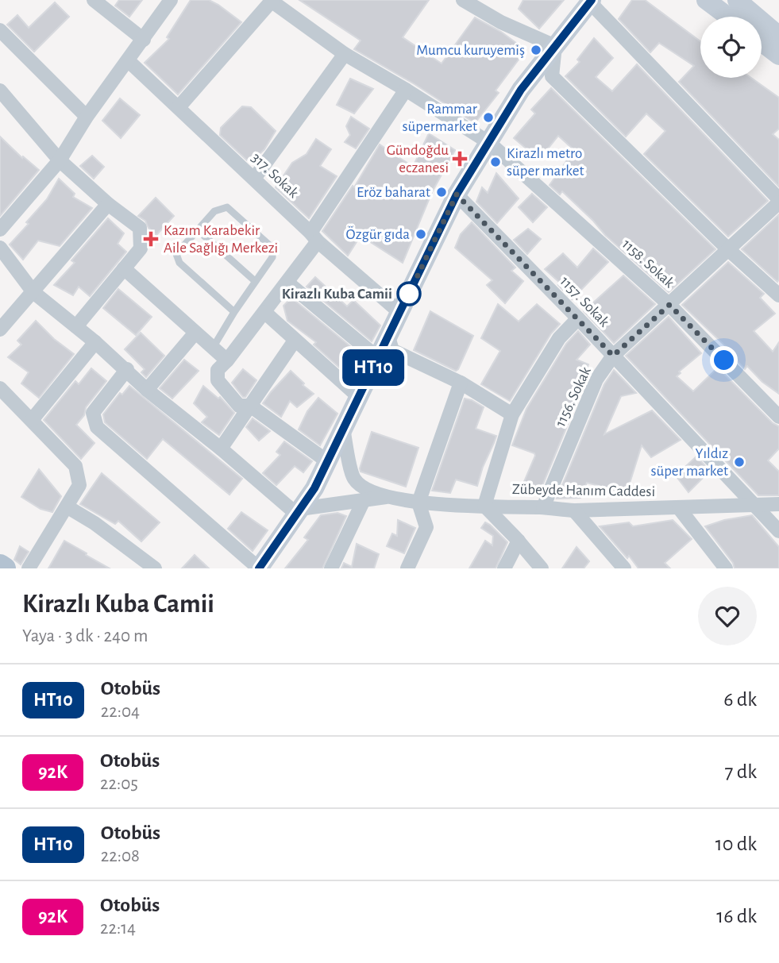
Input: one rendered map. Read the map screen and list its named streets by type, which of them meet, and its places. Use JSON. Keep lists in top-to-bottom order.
{
  "streets": {
    "street": [
      "317. Sokak",
      "1158. Sokak",
      "1157. Sokak",
      "1156. Sokak",
      "Zübeyde Hanım Caddesi"
    ]
  },
  "crossings": [
    ["1158. Sokak", "1156. Sokak"],
    ["1157. Sokak", "1156. Sokak"],
    ["1157. Sokak", "Zübeyde Hanım Caddesi"],
    ["1156. Sokak", "Zübeyde Hanım Caddesi"]
  ],
  "places": {
    "other": [
      "Mumcu kuruyemiş",
      "Rammar süpermarket",
      "Kirazlı metro süper market",
      "Eröz baharat",
      "Özgür gıda",
      "Kirazlı Kuba Camii",
      "Yıldız süper market"
    ],
    "health": ["Gündoğdu eczanesi", "Kazım Karabekir Aile Sağlığı Merkezi"]
  },
  "lines": ["bus line HT10"],
  "page": {
    "on_map": "HT10",
    "heading": ["Kirazlı Kuba Camii", "Yaya · 3 dk · 240 m"],
    "list": [
      {
        "mark": "HT10",
        "name": "Otobüs",
        "note": "22:04",
        "value": "6 dk"
      },
      {
        "mark": "92K",
        "name": "Otobüs",
        "note": "22:05",
        "value": "7 dk"
      },
      {
        "mark": "HT10",
        "name": "Otobüs",
        "note": "22:08",
        "value": "10 dk"
      },
      {
        "mark": "92K",
        "name": "Otobüs",
        "note": "22:14",
        "value": "16 dk"
      }
    ]
  }
}
